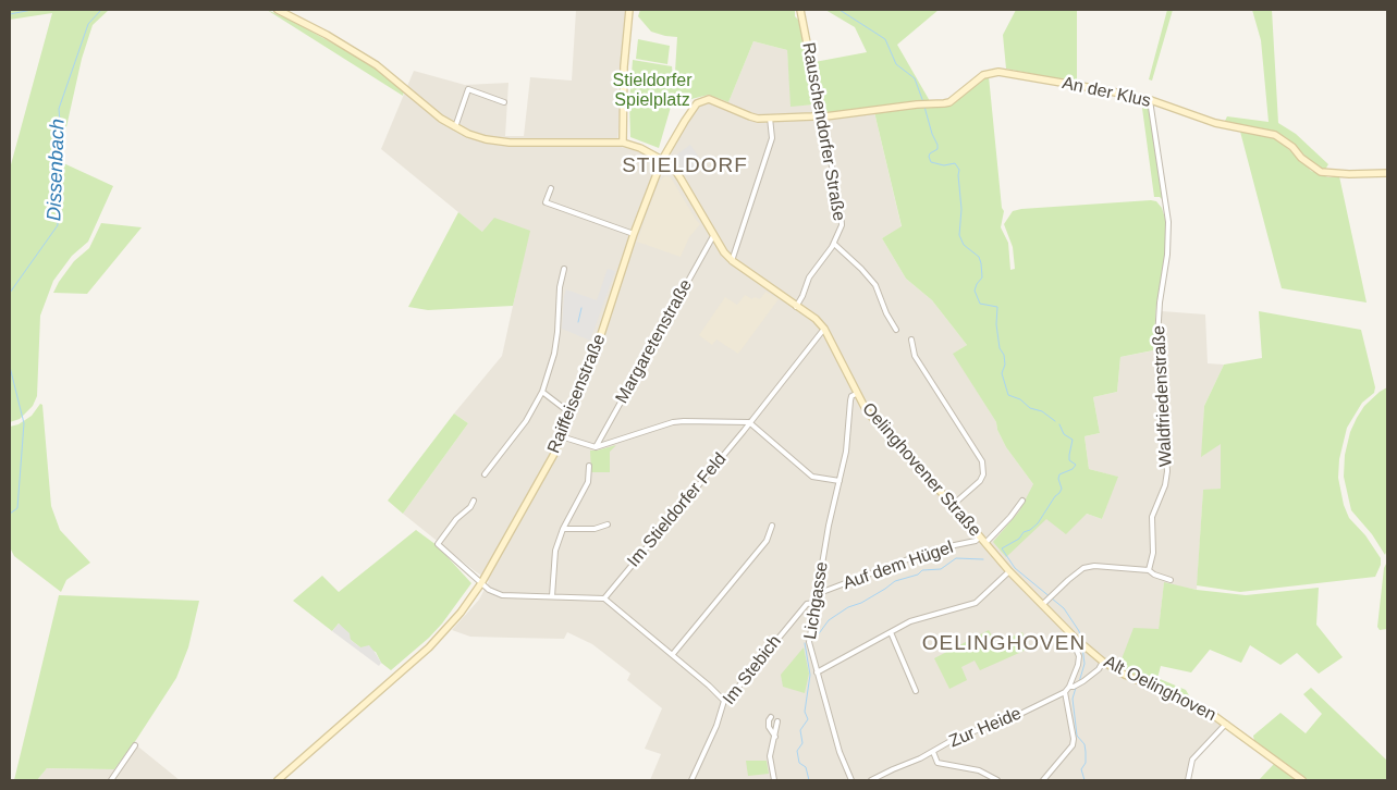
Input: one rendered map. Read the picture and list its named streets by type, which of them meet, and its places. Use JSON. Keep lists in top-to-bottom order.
{
  "streets": {
    "main road": [
      "An der Klus",
      "Rauschendorfer Straße",
      "Raiffeisenstraße",
      "Oelinghovener Straße",
      "Alt Oelinghoven"
    ],
    "street": [
      "Margaretenstraße",
      "Waldfriedenstraße",
      "Im Stieldorfer Feld",
      "Auf dem Hügel",
      "Lichgasse",
      "Im Stebich",
      "Zur Heide"
    ]
  },
  "crossings": [
    ["An der Klus", "Rauschendorfer Straße"],
    ["An der Klus", "Raiffeisenstraße"],
    ["An der Klus", "Waldfriedenstraße"],
    ["Rauschendorfer Straße", "Oelinghovener Straße"],
    ["Margaretenstraße", "Oelinghovener Straße"],
    ["Raiffeisenstraße", "Oelinghovener Straße"],
    ["Oelinghovener Straße", "Im Stieldorfer Feld"],
    ["Oelinghovener Straße", "Auf dem Hügel"],
    ["Oelinghovener Straße", "Lichgasse"],
    ["Oelinghovener Straße", "Alt Oelinghoven"],
    ["Auf dem Hügel", "Lichgasse"],
    ["Lichgasse", "Im Stebich"],
    ["Alt Oelinghoven", "Zur Heide"]
  ],
  "districts": ["STIELDORF", "OELINGHOVEN"],
  "water": ["Dissenbach"],
  "parks": ["Stieldorfer Spielplatz"]
}
